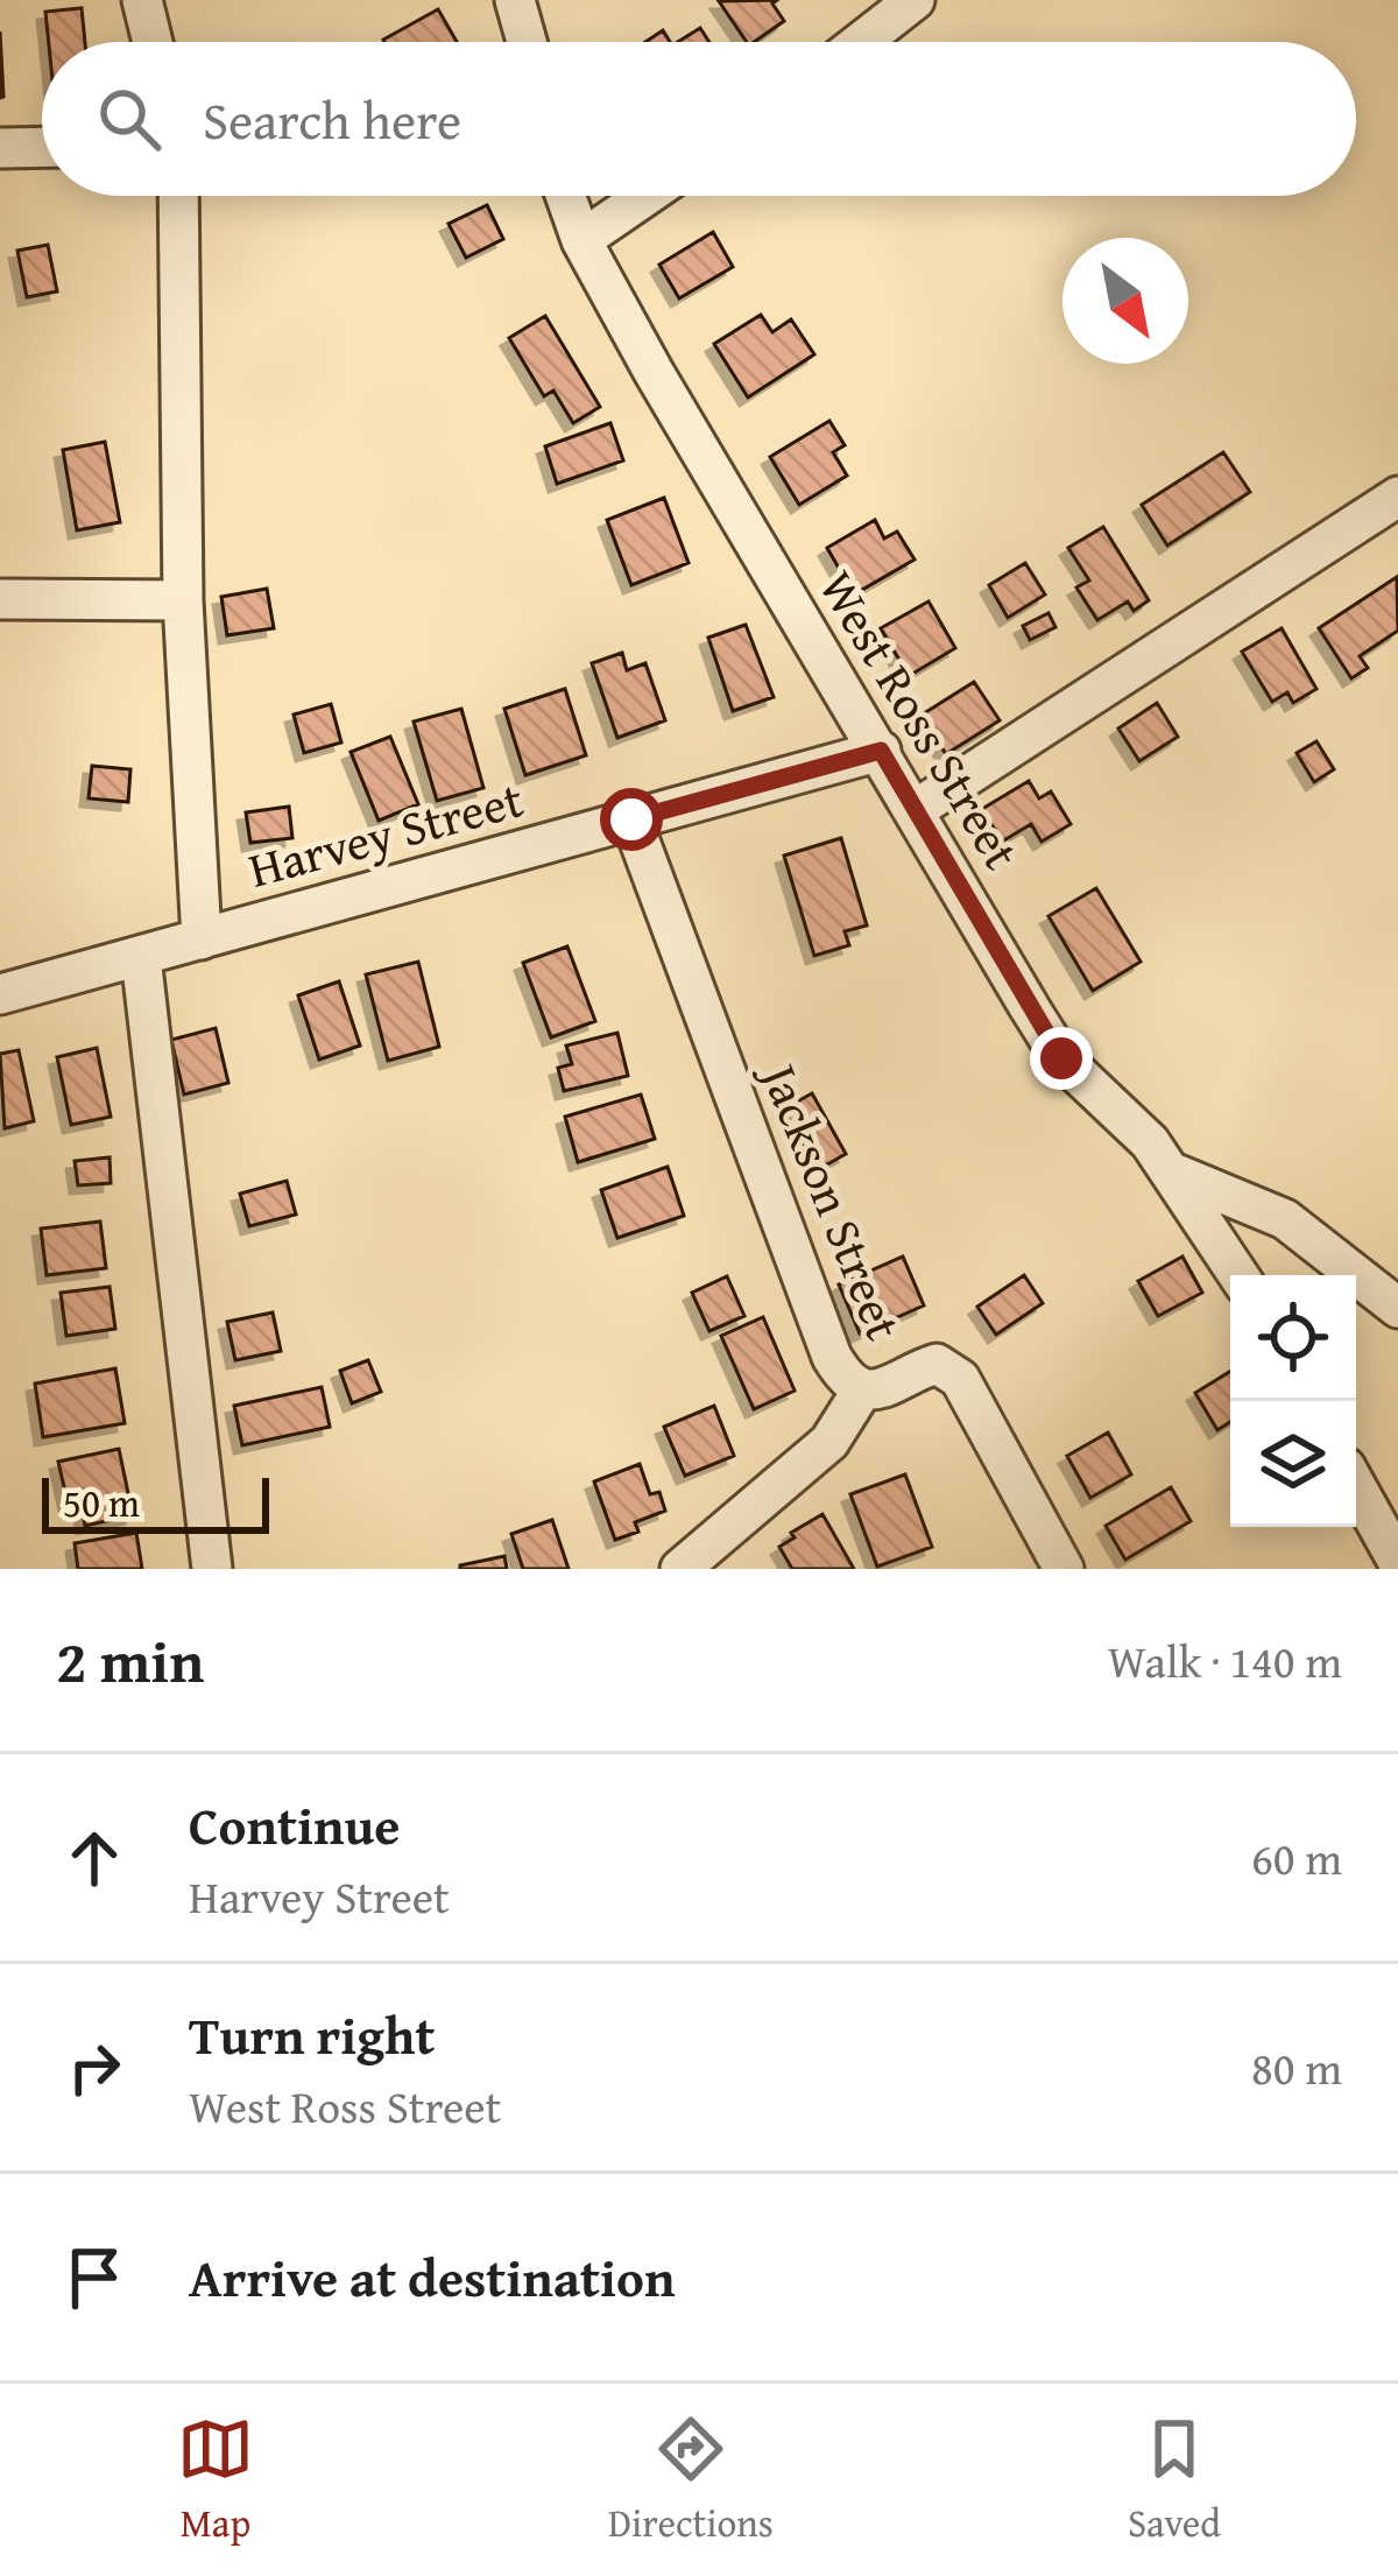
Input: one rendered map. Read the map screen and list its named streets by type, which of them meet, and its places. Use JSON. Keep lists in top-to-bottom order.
{
  "streets": {
    "street": ["West Ross Street", "Harvey Street", "Jackson Street"]
  },
  "crossings": [
    ["West Ross Street", "Harvey Street"],
    ["Harvey Street", "Jackson Street"]
  ],
  "scale_bar": "50 m",
  "north": "bottom right",
  "page": {
    "search": "Search here",
    "scale": "50 m",
    "heading": ["2 min", "Walk · 140 m"],
    "list": [
      ["Continue", "Harvey Street", "60 m"],
      ["Turn right", "West Ross Street", "80 m"],
      "Arrive at destination"
    ],
    "nav": ["Map", "Directions", "Saved"]
  }
}
